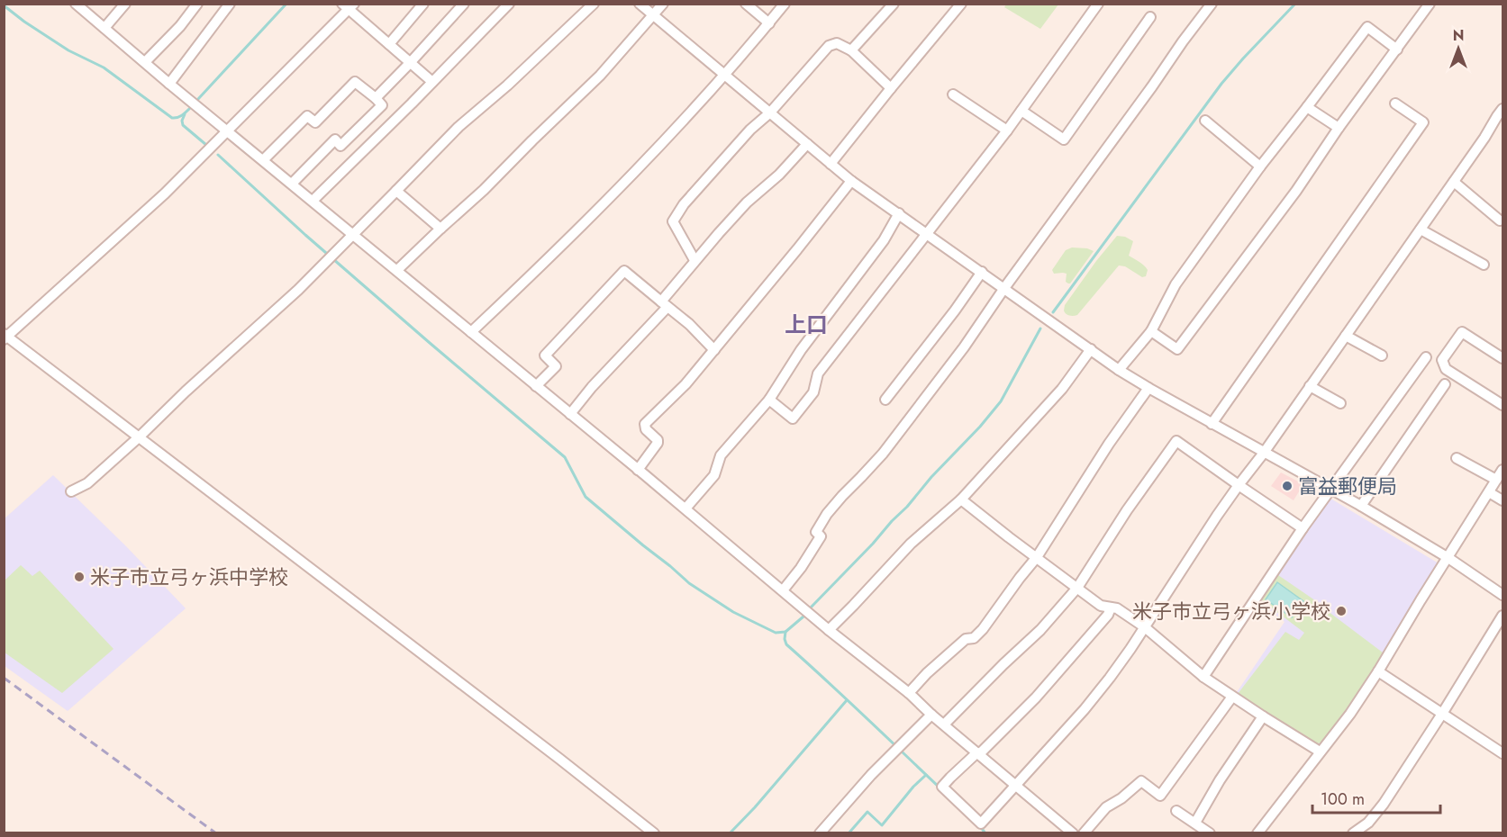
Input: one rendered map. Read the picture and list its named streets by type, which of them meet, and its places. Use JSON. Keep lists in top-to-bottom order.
{
  "districts": ["上口"],
  "places": ["富益郵便局", "米子市立弓ヶ浜中学校", "米子市立弓ヶ浜小学校"],
  "scale_bar": "100 m",
  "north": "top"
}
